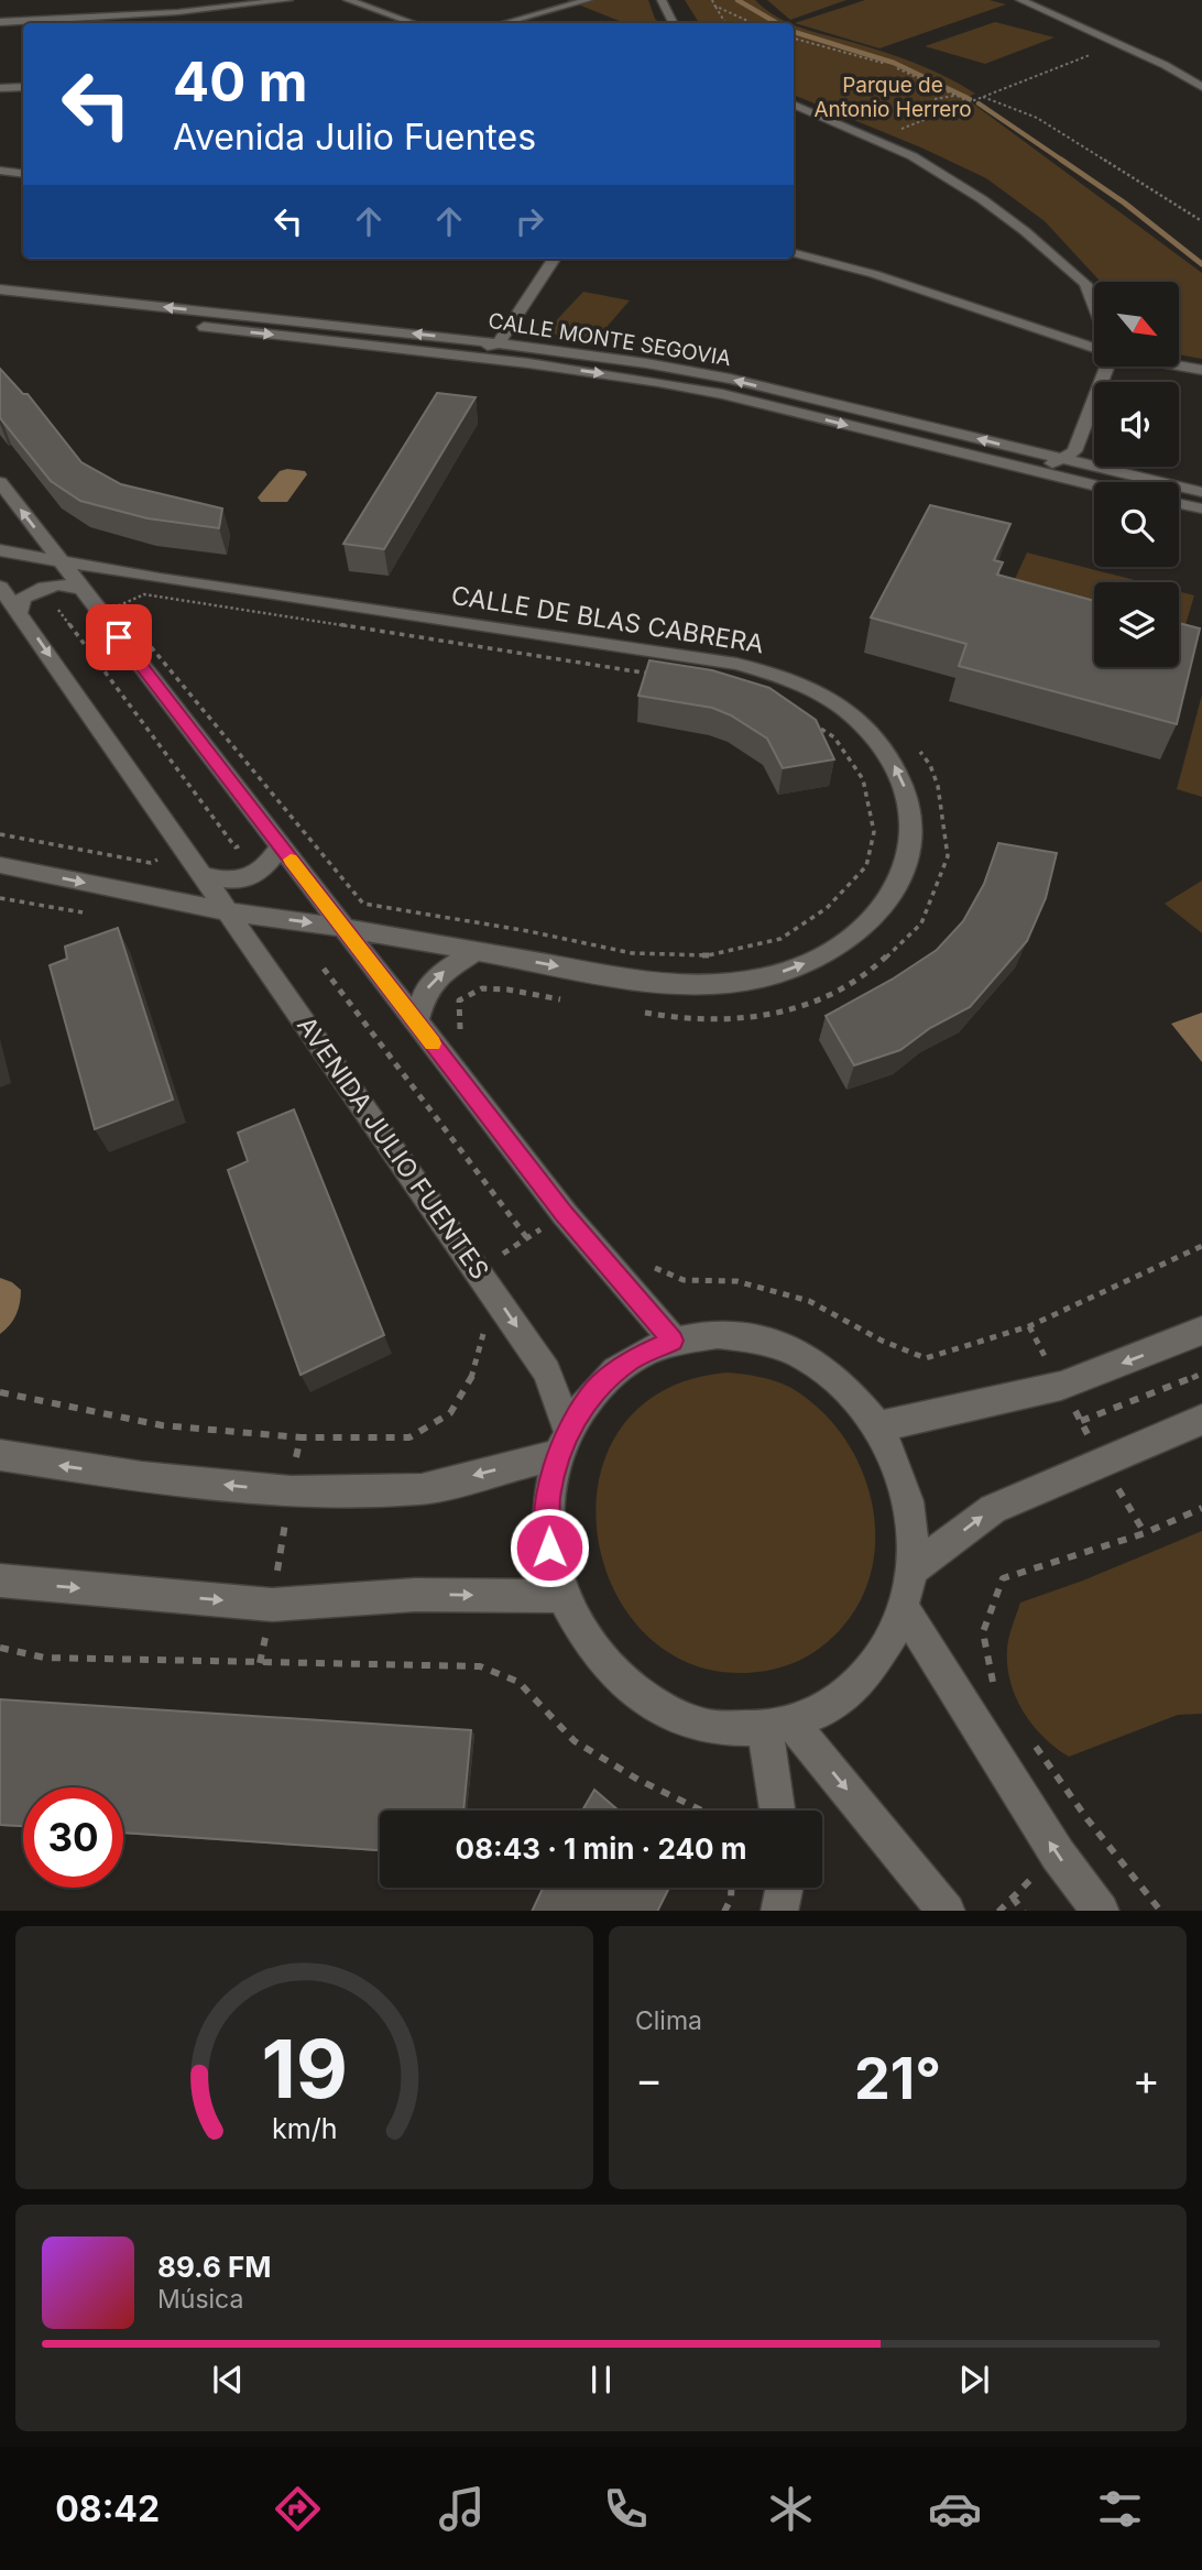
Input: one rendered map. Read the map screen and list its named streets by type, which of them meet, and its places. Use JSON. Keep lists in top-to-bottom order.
{
  "streets": {
    "street": ["CALLE MONTE SEGOVIA", "CALLE DE BLAS CABRERA", "AVENIDA JULIO FUENTES"]
  },
  "crossings": [
    ["CALLE DE BLAS CABRERA", "AVENIDA JULIO FUENTES"]
  ],
  "parks": ["Parque de Antonio Herrero"],
  "north": "bottom right",
  "page": {
    "turn": ["40 m", "Avenida Julio Fuentes"],
    "limit": "30",
    "trip": "08:43 · 1 min · 240 m",
    "tile": "Clima",
    "heat": ["−", "21°", "+"],
    "song": ["89.6 FM", "Música"],
    "tabs": "08:42",
    "gauge": ["19", "km/h"]
  }
}
